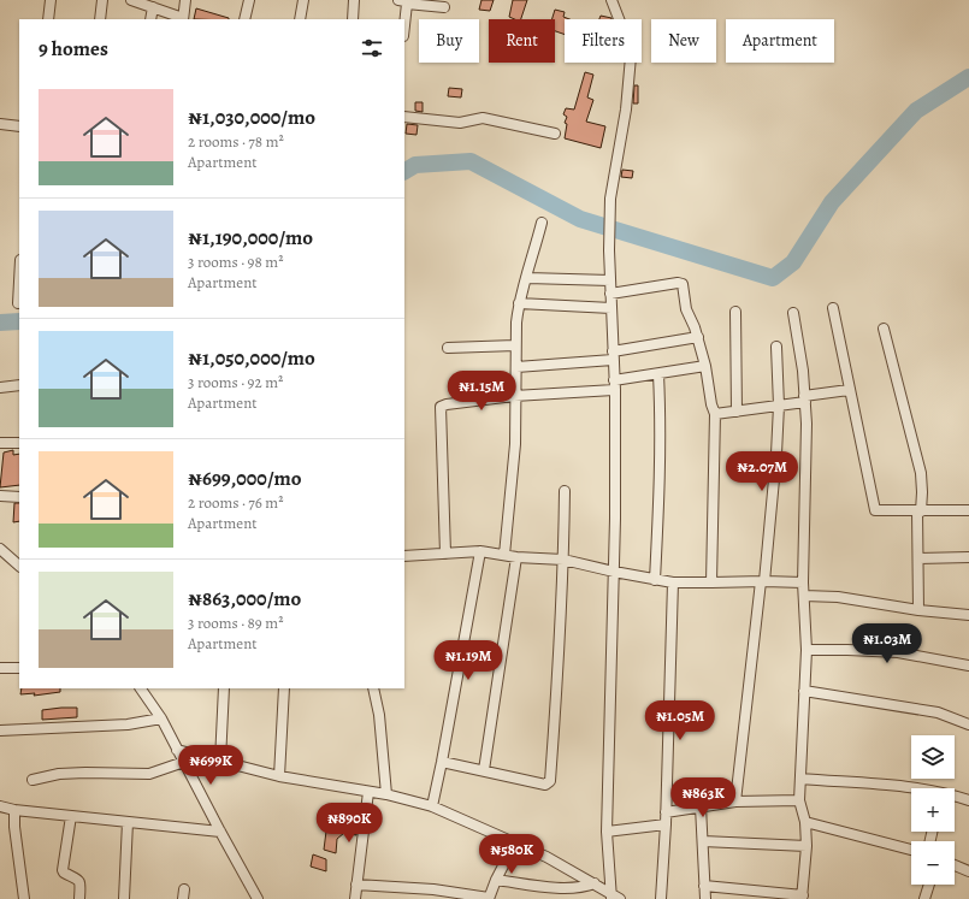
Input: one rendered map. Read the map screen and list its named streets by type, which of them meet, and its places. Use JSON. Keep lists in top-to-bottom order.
{
  "page": {
    "chip": [
      "Buy",
      "Rent",
      "Filters",
      "New",
      "Apartment"
    ],
    "heading": "9 homes",
    "list": [
      {
        "name": "₦1,030,000/mo",
        "note": "2 rooms · 78 m² · Apartment"
      },
      {
        "name": "₦1,190,000/mo",
        "note": "3 rooms · 98 m² · Apartment"
      },
      {
        "name": "₦1,050,000/mo",
        "note": "3 rooms · 92 m² · Apartment"
      },
      {
        "name": "₦699,000/mo",
        "note": "2 rooms · 76 m² · Apartment"
      },
      {
        "name": "₦863,000/mo",
        "note": "3 rooms · 89 m² · Apartment"
      }
    ],
    "price": [
      "₦1.15M",
      "₦2.07M",
      "₦1.03M",
      "₦1.19M",
      "₦1.05M",
      "₦699K",
      "₦863K",
      "₦890K",
      "₦580K"
    ],
    "map_buttons": ["+", "−"]
  }
}
